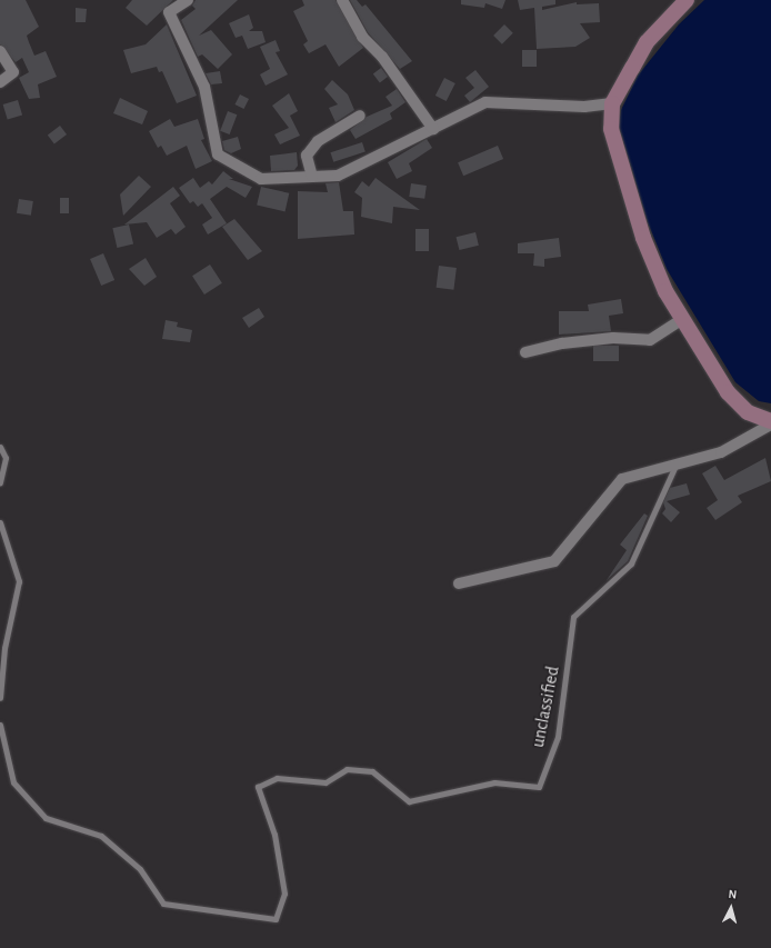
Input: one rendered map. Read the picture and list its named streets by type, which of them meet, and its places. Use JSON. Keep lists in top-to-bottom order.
{
  "streets": {
    "lane": ["unclassified"]
  },
  "north": "top"
}
